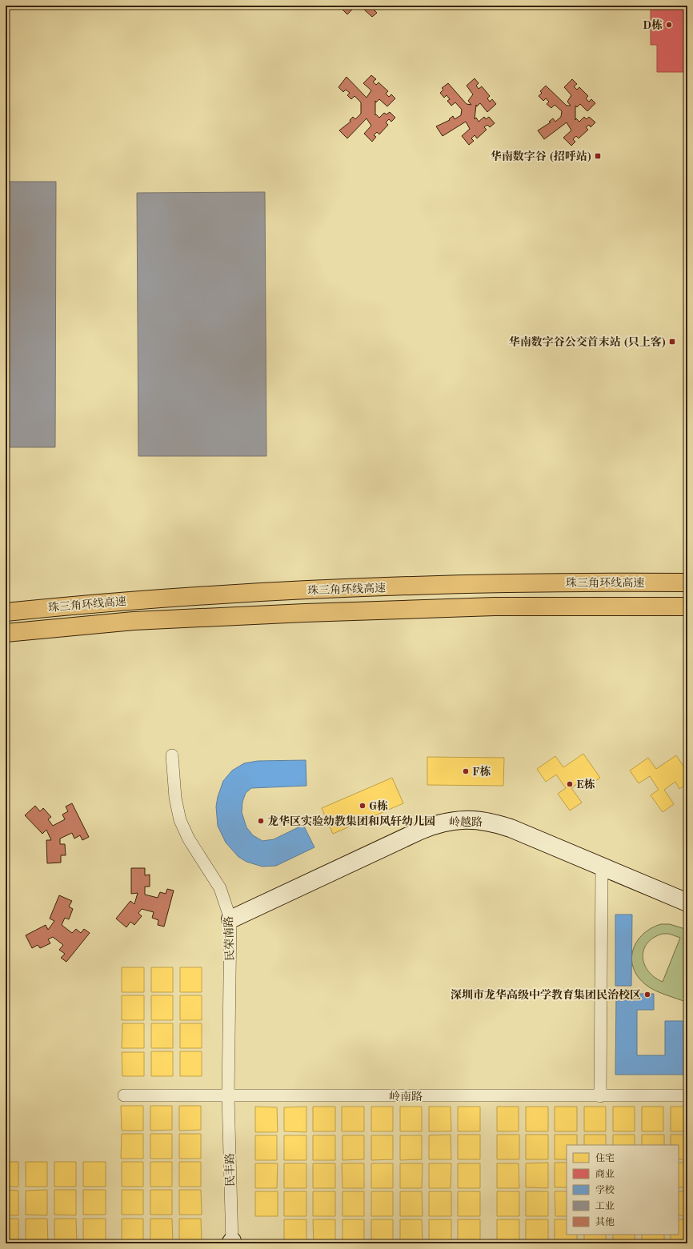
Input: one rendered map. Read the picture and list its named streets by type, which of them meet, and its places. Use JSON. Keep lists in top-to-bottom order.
{
  "streets": {
    "highway": ["珠三角环线高速"],
    "street": [
      "岭越路",
      "民荣南路",
      "岭南路",
      "民丰路"
    ]
  },
  "crossings": [
    ["岭越路", "民荣南路"],
    ["民荣南路", "岭南路"],
    ["民荣南路", "民丰路"],
    ["岭南路", "民丰路"]
  ],
  "places": {
    "other": [
      "D栋",
      "F栋",
      "E栋",
      "G栋",
      "龙华区实验幼教集团和风轩幼儿园",
      "深圳市龙华高级中学教育集团民治校区"
    ],
    "transit": ["华南数字谷 (招呼站)", "华南数字谷公交首末站 (只上客)"]
  },
  "legend": [
    "住宅",
    "商业",
    "学校",
    "工业",
    "其他"
  ]
}
